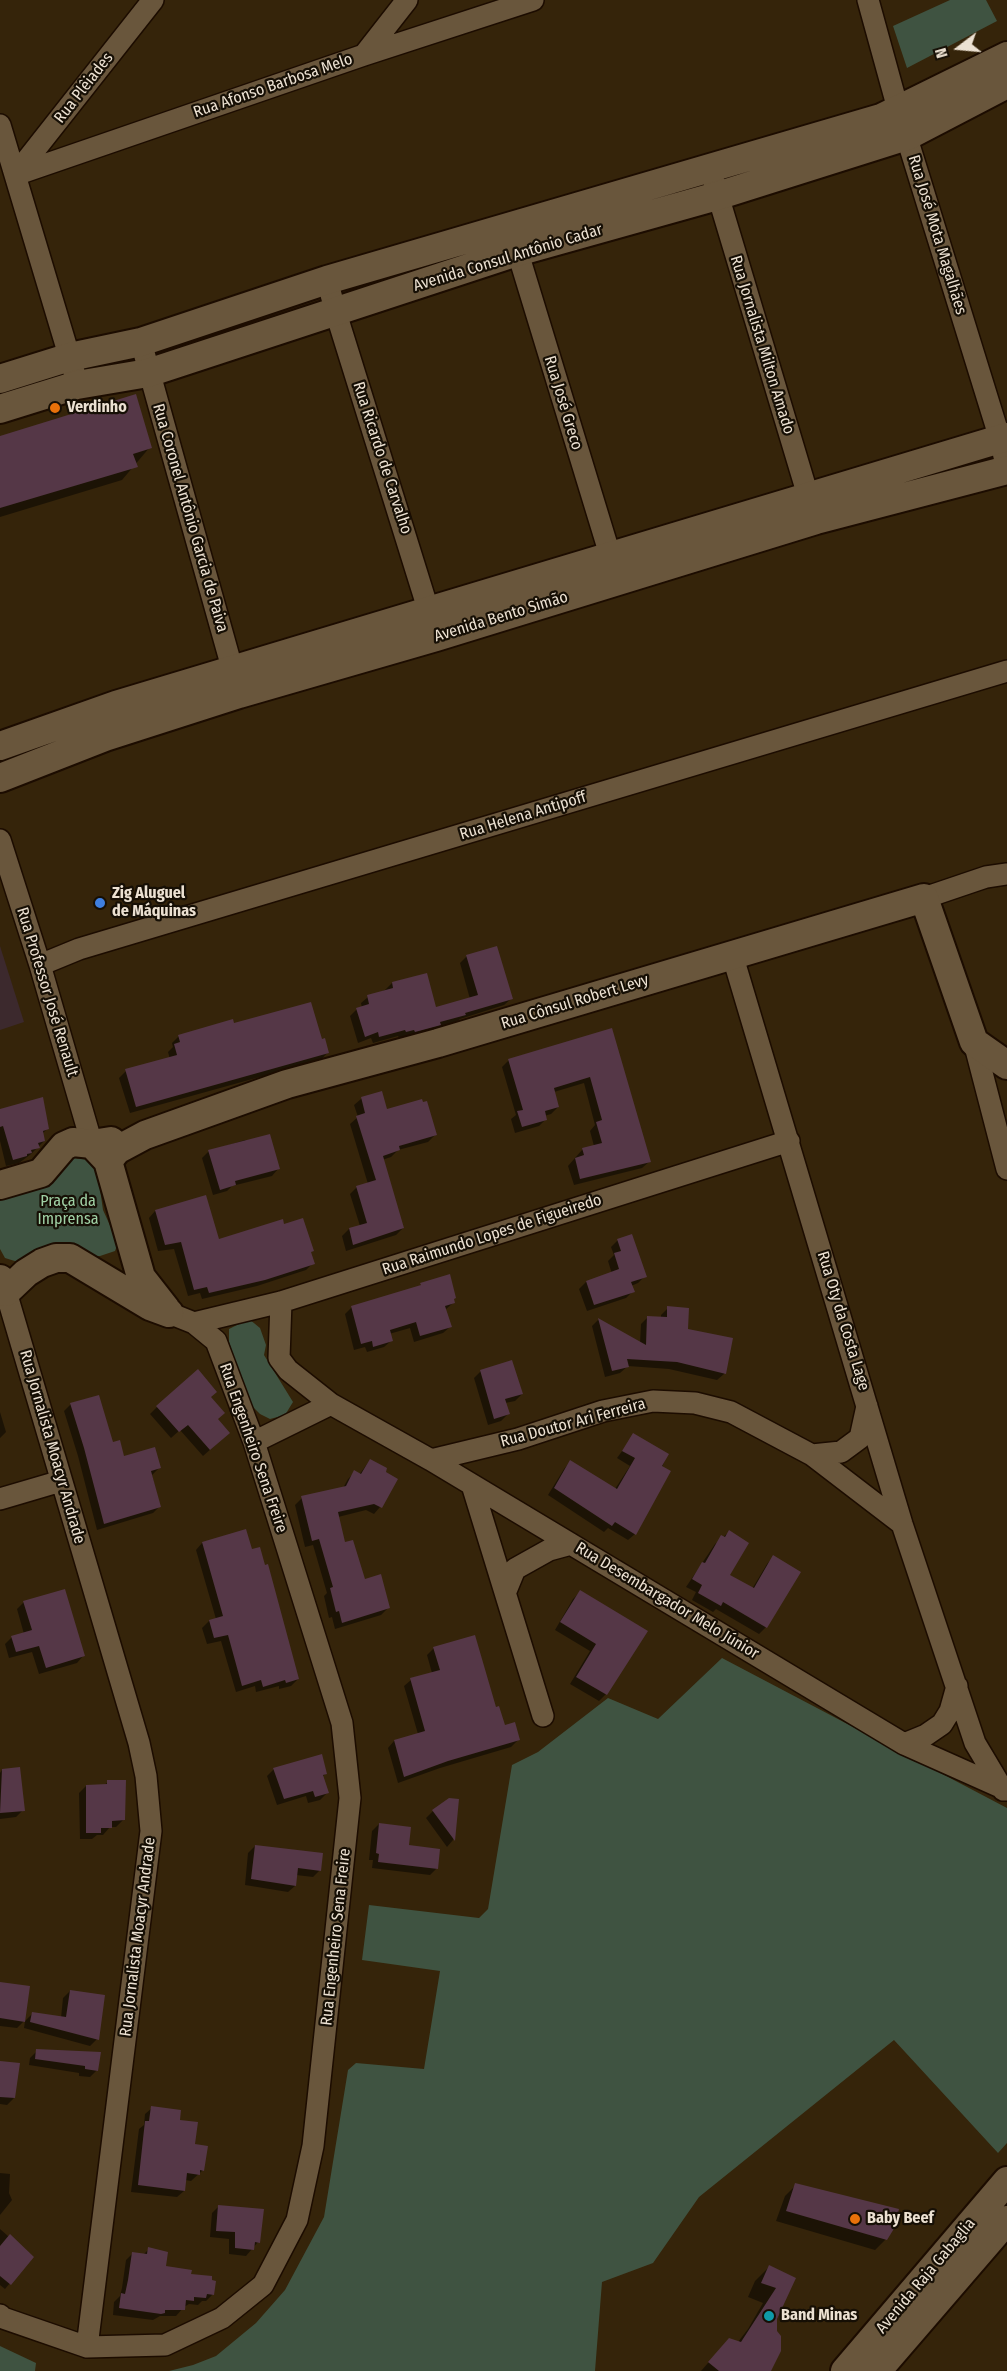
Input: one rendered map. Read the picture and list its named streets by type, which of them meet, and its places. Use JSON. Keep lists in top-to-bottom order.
{
  "streets": {
    "street": [
      "Rua Afonso Barbosa Melo",
      "Rua Plêiades",
      "Rua José Mota Magalhães",
      "Avenida Consul Antônio Cadar",
      "Rua Jornalista Milton Amado",
      "Rua José Greco",
      "Rua Ricardo de Carvalho",
      "Rua Coronel Antônio Garcia de Paiva",
      "Avenida Bento Simão",
      "Rua Helena Antipoff",
      "Rua Professor José Renault",
      "Rua Cônsul Robert Levy",
      "Rua Raimundo Lopes de Figueiredo",
      "Rua Oty da Costa Lage",
      "Rua Doutor Ari Ferreira",
      "Rua Jornalista Moacyr Andrade",
      "Rua Engenheiro Sena Freire",
      "Rua Desembargador Melo Júnior",
      "Avenida Raja Gabaglia"
    ]
  },
  "crossings": [
    ["Rua Afonso Barbosa Melo", "Rua Plêiades"],
    ["Rua José Mota Magalhães", "Avenida Consul Antônio Cadar"],
    ["Rua José Mota Magalhães", "Avenida Bento Simão"],
    ["Avenida Consul Antônio Cadar", "Rua Jornalista Milton Amado"],
    ["Avenida Consul Antônio Cadar", "Rua José Greco"],
    ["Avenida Consul Antônio Cadar", "Rua Ricardo de Carvalho"],
    ["Avenida Consul Antônio Cadar", "Rua Coronel Antônio Garcia de Paiva"],
    ["Rua Jornalista Milton Amado", "Avenida Bento Simão"],
    ["Rua José Greco", "Avenida Bento Simão"],
    ["Rua Ricardo de Carvalho", "Avenida Bento Simão"],
    ["Rua Coronel Antônio Garcia de Paiva", "Avenida Bento Simão"],
    ["Rua Helena Antipoff", "Rua Professor José Renault"],
    ["Rua Professor José Renault", "Rua Cônsul Robert Levy"],
    ["Rua Cônsul Robert Levy", "Rua Oty da Costa Lage"],
    ["Rua Raimundo Lopes de Figueiredo", "Rua Oty da Costa Lage"],
    ["Rua Raimundo Lopes de Figueiredo", "Rua Engenheiro Sena Freire"],
    ["Rua Raimundo Lopes de Figueiredo", "Rua Desembargador Melo Júnior"],
    ["Rua Oty da Costa Lage", "Rua Doutor Ari Ferreira"],
    ["Rua Oty da Costa Lage", "Rua Desembargador Melo Júnior"],
    ["Rua Doutor Ari Ferreira", "Rua Desembargador Melo Júnior"],
    ["Rua Jornalista Moacyr Andrade", "Rua Engenheiro Sena Freire"]
  ],
  "parks": ["Praça da Imprensa"],
  "places": [
    "Verdinho",
    "Zig Aluguel de Máquinas",
    "Baby Beef",
    "Band Minas"
  ],
  "north": "left"
}
